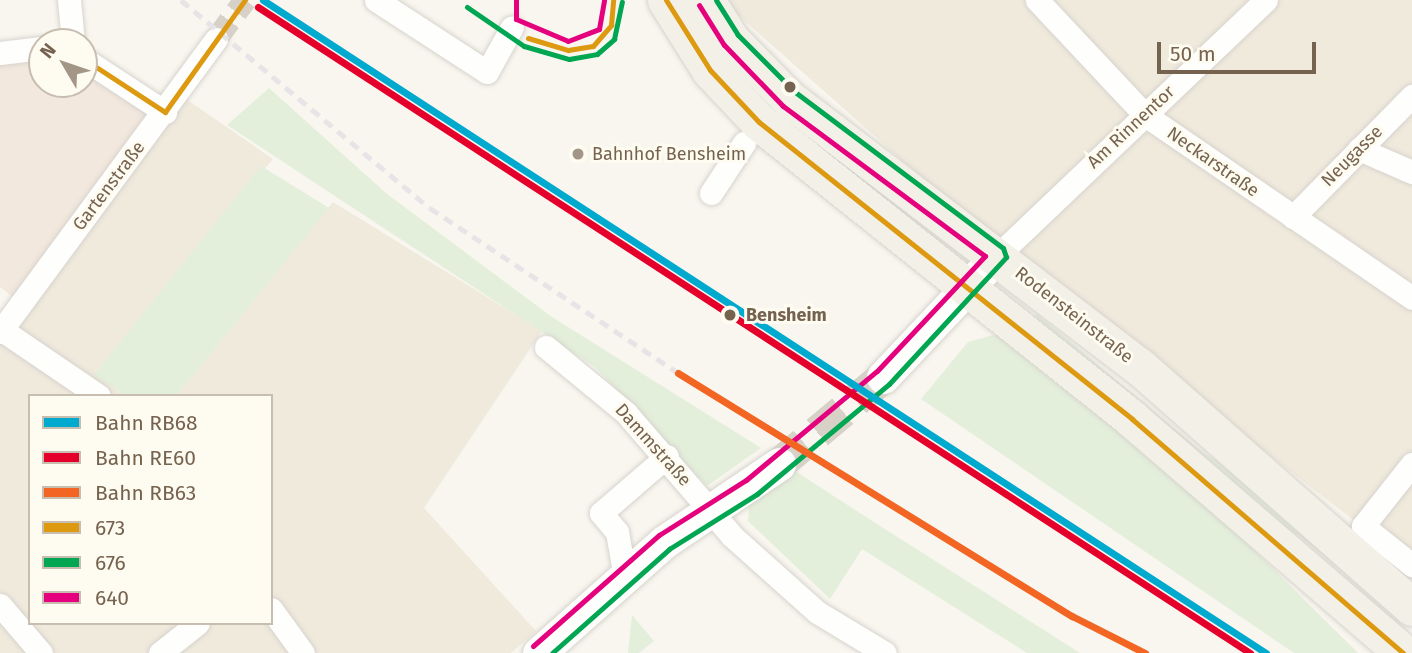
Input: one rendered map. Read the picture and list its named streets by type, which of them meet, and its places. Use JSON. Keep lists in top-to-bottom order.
{
  "streets": {
    "main road": ["Rodensteinstraße"],
    "street": [
      "Am Rinnentor",
      "Neugasse",
      "Neckarstraße",
      "Gartenstraße",
      "Dammstraße"
    ]
  },
  "crossings": [
    ["Am Rinnentor", "Neckarstraße"],
    ["Am Rinnentor", "Rodensteinstraße"],
    ["Neugasse", "Neckarstraße"]
  ],
  "places": ["Bahnhof Bensheim", "Bensheim"],
  "lines": [
    "rail line RB68",
    "transit line 673",
    "transit line 676",
    "transit line 640",
    "rail line RE60",
    "rail line RB63"
  ],
  "legend": [
    "Bahn RB68",
    "Bahn RE60",
    "Bahn RB63",
    "673",
    "676",
    "640"
  ],
  "scale_bar": "50 m",
  "north": "top left"
}
